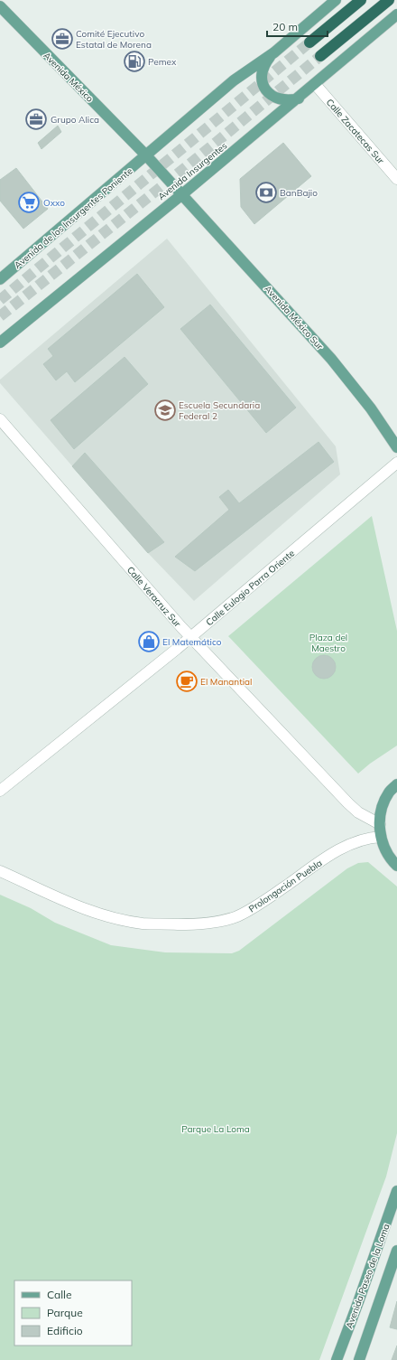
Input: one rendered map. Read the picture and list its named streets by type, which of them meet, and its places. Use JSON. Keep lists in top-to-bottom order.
{
  "streets": {
    "main road": [
      "Avenida México",
      "Avenida Insurgentes",
      "Avenida de los Insurgentes Poniente",
      "Avenida México Sur",
      "Avenida Paseo de la Loma"
    ],
    "street": [
      "Calle Zacatecas Sur",
      "Calle Eulogio Parra Oriente",
      "Calle Veracruz Sur",
      "Prolongación Puebla"
    ]
  },
  "crossings": [
    ["Avenida México", "Avenida Insurgentes"],
    ["Avenida México", "Avenida de los Insurgentes Poniente"],
    ["Avenida México", "Avenida México Sur"],
    ["Calle Zacatecas Sur", "Avenida Insurgentes"],
    ["Avenida Insurgentes", "Avenida México Sur"],
    ["Calle Eulogio Parra Oriente", "Calle Veracruz Sur"]
  ],
  "parks": ["Plaza del Maestro", "Parque La Loma"],
  "places": {
    "office": ["Comité Ejecutivo Estatal de Morena", "Grupo Alica"],
    "fuel station": ["Pemex"],
    "bank": ["BanBajio"],
    "supermarket": ["Oxxo"],
    "school or university": ["Escuela Secundaria Federal 2"],
    "shop": ["El Matemático"],
    "cafe": ["El Manantial"]
  },
  "legend": ["Calle", "Parque", "Edificio"],
  "scale_bar": "20 m"
}
